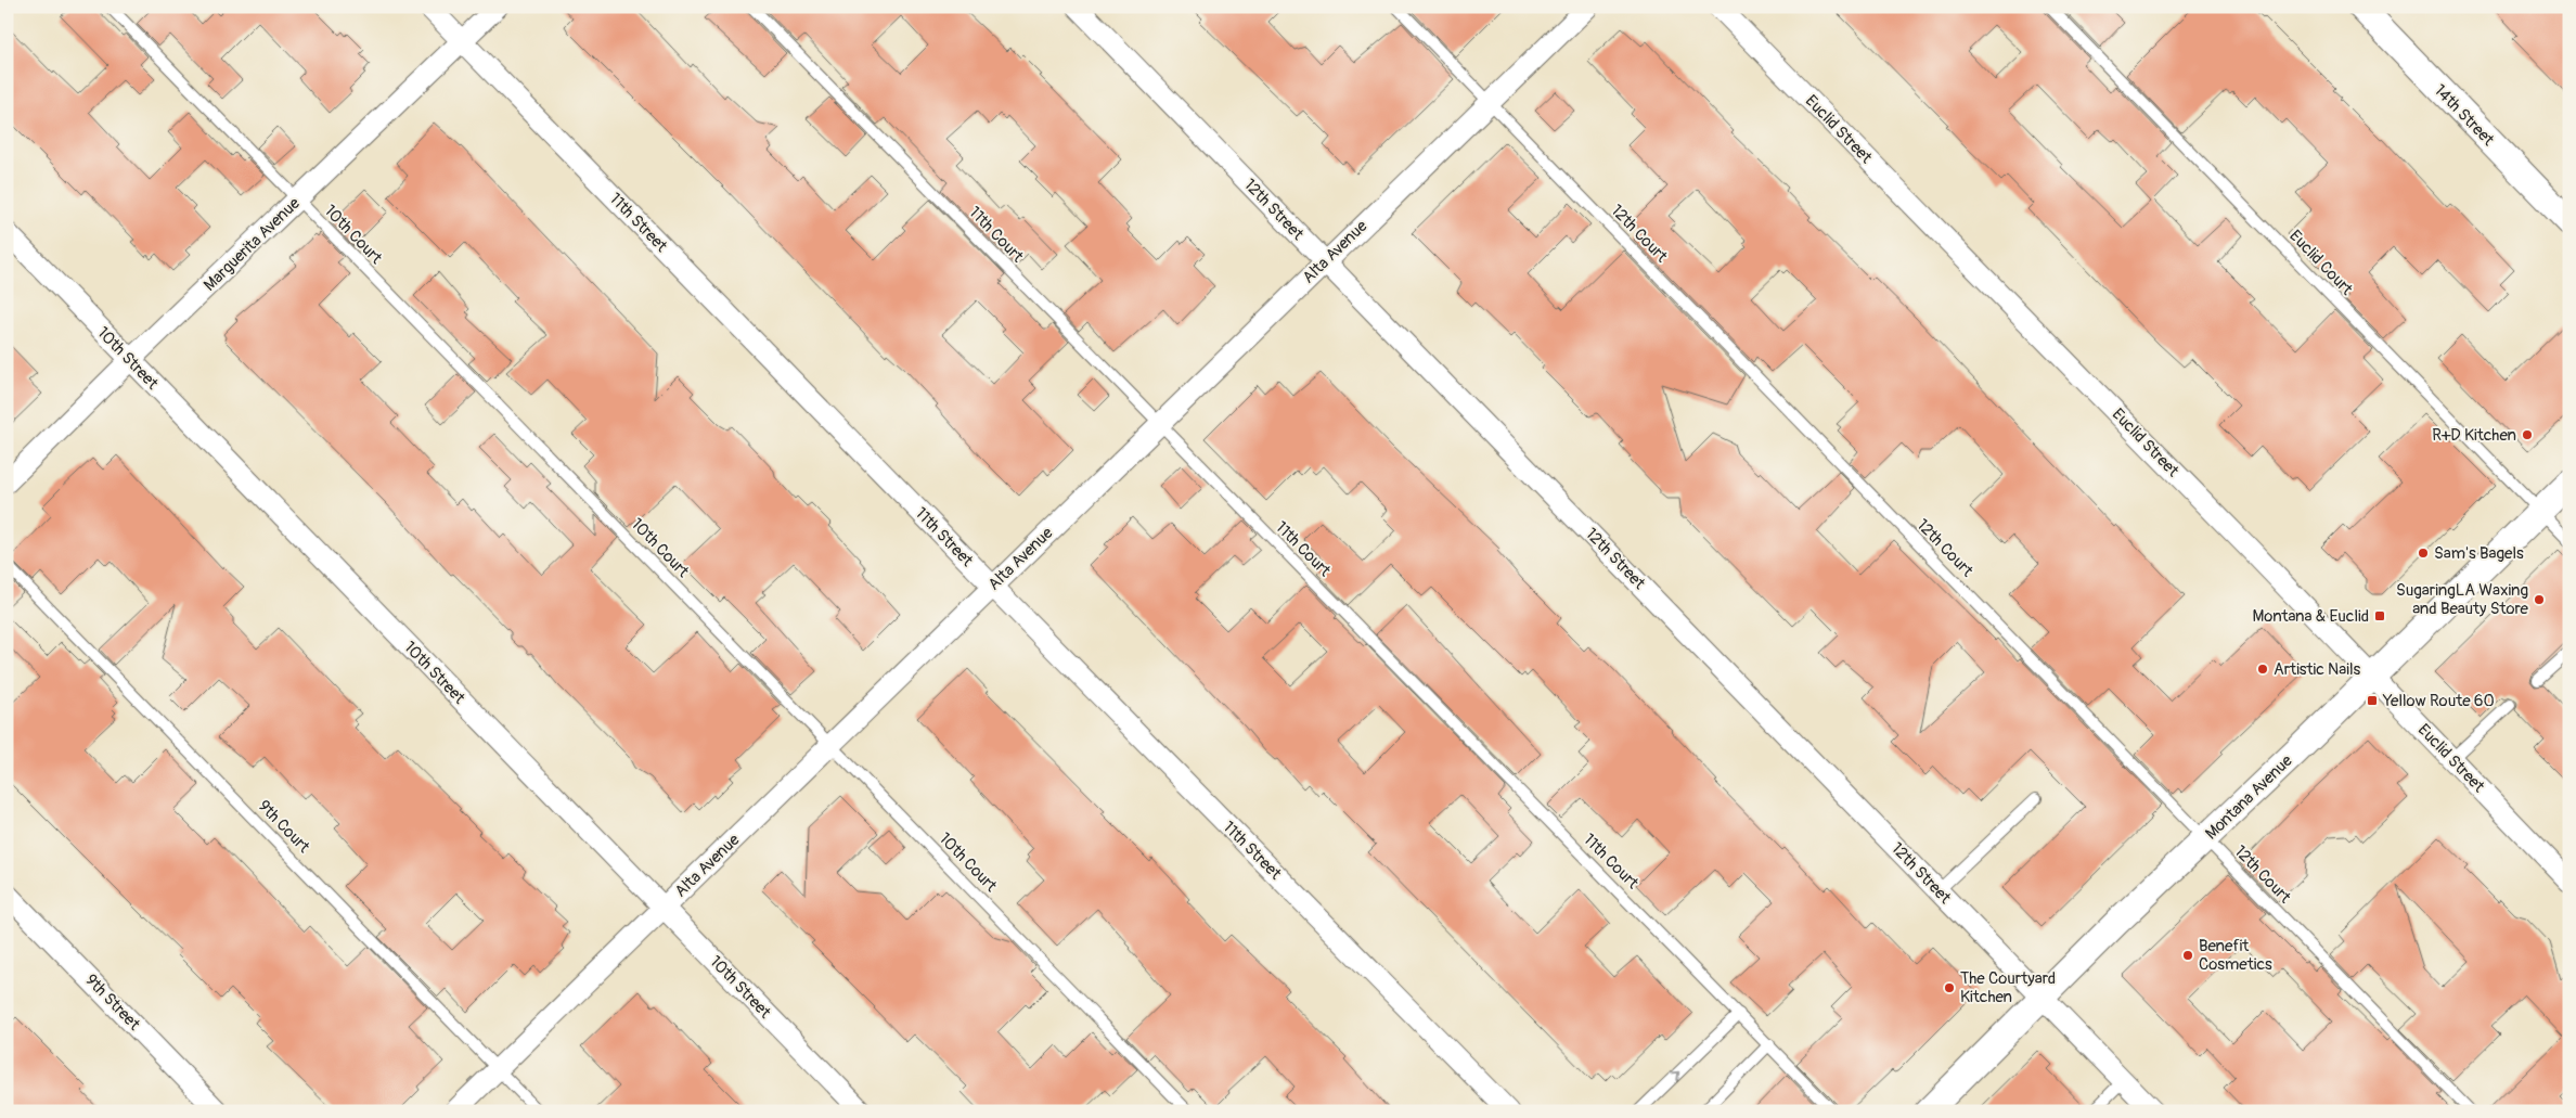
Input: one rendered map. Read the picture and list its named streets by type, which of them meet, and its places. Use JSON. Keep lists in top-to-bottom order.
{
  "streets": {
    "street": [
      "14th Street",
      "Euclid Street",
      "12th Street",
      "11th Street",
      "Marguerita Avenue",
      "Alta Avenue",
      "10th Street",
      "Montana Avenue",
      "9th Street"
    ],
    "lane": [
      "12th Court",
      "10th Court",
      "11th Court",
      "Euclid Court",
      "9th Court"
    ]
  },
  "crossings": [
    ["Euclid Street", "Montana Avenue"],
    ["12th Street", "Alta Avenue"],
    ["12th Street", "Montana Avenue"],
    ["11th Street", "Marguerita Avenue"],
    ["11th Street", "Alta Avenue"],
    ["12th Court", "Alta Avenue"],
    ["12th Court", "Montana Avenue"],
    ["10th Court", "Marguerita Avenue"],
    ["10th Court", "Alta Avenue"],
    ["11th Court", "Alta Avenue"],
    ["Marguerita Avenue", "10th Street"],
    ["Alta Avenue", "10th Street"],
    ["Alta Avenue", "9th Court"],
    ["Euclid Court", "Montana Avenue"]
  ],
  "places": {
    "other": [
      "R+D Kitchen",
      "Sam's Bagels",
      "SugaringLA Waxing and Beauty Store",
      "Artistic Nails",
      "Benefit Cosmetics",
      "The Courtyard Kitchen"
    ],
    "transit": ["Montana & Euclid", "Yellow Route 60"]
  }
}
